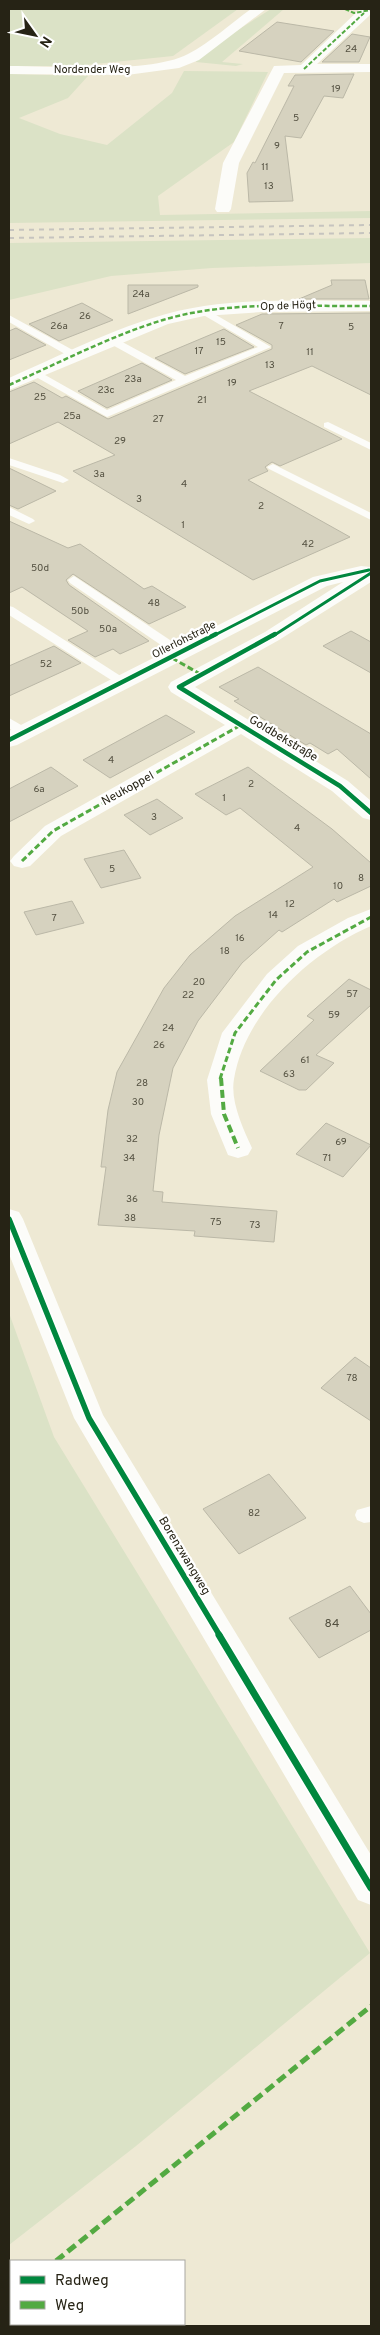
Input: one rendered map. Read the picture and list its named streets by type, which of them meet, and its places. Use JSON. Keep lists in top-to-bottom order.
{
  "streets": {
    "street": [
      "Nordender Weg",
      "Op de Högt",
      "Ollerlohstraße",
      "Goldbekstraße",
      "Neukoppel",
      "Borenzwangweg"
    ]
  },
  "crossings": [
    ["Ollerlohstraße", "Goldbekstraße"],
    ["Goldbekstraße", "Neukoppel"]
  ],
  "house_numbers": [
    "24",
    "19",
    "5",
    "9",
    "11",
    "13",
    "24a",
    "26",
    "26a",
    "7",
    "5",
    "15",
    "17",
    "11",
    "13",
    "23a",
    "19",
    "23c",
    "25",
    "21",
    "25a",
    "27",
    "29",
    "3a",
    "4",
    "3",
    "2",
    "1",
    "42",
    "50d",
    "48",
    "50b",
    "50a",
    "52",
    "4",
    "2",
    "6a",
    "1",
    "3",
    "4",
    "5",
    "8",
    "10",
    "12",
    "14",
    "7",
    "16",
    "18",
    "20",
    "57",
    "22",
    "59",
    "24",
    "26",
    "61",
    "63",
    "28",
    "30",
    "32",
    "69",
    "34",
    "71",
    "36",
    "38",
    "75",
    "73",
    "78",
    "82",
    "84"
  ],
  "legend": ["Radweg", "Weg"],
  "north": "bottom right"
}
